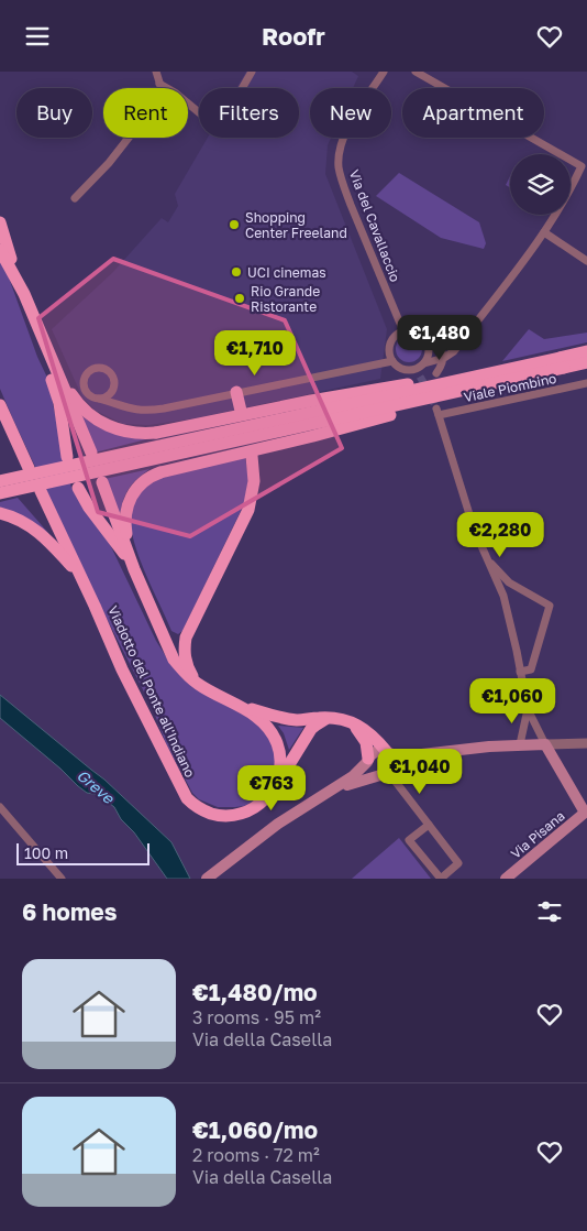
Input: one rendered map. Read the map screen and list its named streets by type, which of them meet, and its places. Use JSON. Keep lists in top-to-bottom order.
{
  "streets": {
    "highway": ["Viadotto del Ponte all'Indiano"],
    "main road": ["Via Pisana"],
    "street": ["Via del Cavallaccio", "Viale Piombino"]
  },
  "water": ["Greve"],
  "places": ["Shopping Center Freeland", "UCI cinemas", "Rio Grande Ristorante"],
  "scale_bar": "100 m",
  "page": {
    "header": "Roofr",
    "chip": [
      "Buy",
      "Rent",
      "Filters",
      "New",
      "Apartment"
    ],
    "price": [
      "€1,480",
      "€1,710",
      "€2,280",
      "€1,060",
      "€1,040",
      "€763"
    ],
    "scale": "100 m",
    "heading": "6 homes",
    "list": [
      {
        "name": "€1,480/mo",
        "note": "3 rooms · 95 m² · Via della Casella"
      },
      {
        "name": "€1,060/mo",
        "note": "2 rooms · 72 m² · Via della Casella"
      }
    ]
  }
}
